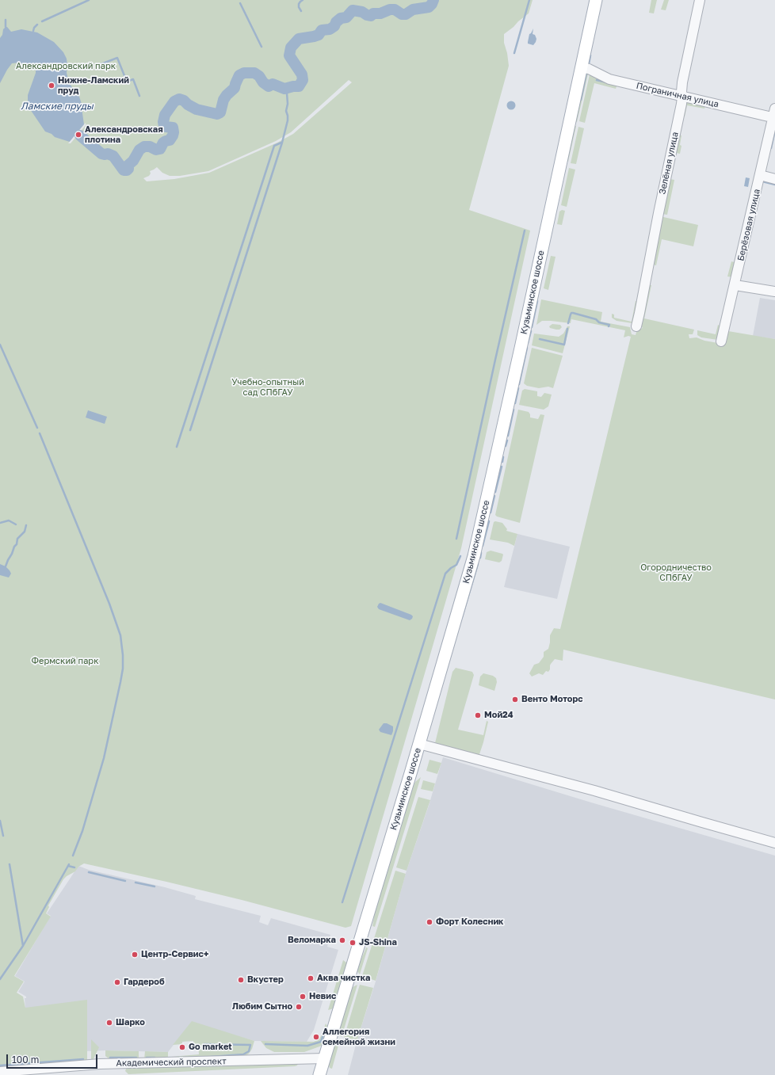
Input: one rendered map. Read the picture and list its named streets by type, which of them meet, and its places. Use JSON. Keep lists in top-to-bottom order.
{
  "streets": {
    "main road": ["Кузьминское шоссе"],
    "street": [
      "Пограничная улица",
      "Зелёная улица",
      "Берёзовая улица",
      "Академический проспект"
    ]
  },
  "crossings": [
    ["Пограничная улица", "Зелёная улица"],
    ["Пограничная улица", "Берёзовая улица"],
    ["Пограничная улица", "Кузьминское шоссе"],
    ["Кузьминское шоссе", "Академический проспект"]
  ],
  "water": ["Ламские пруды"],
  "parks": [
    "Александровский парк",
    "Учебно-опытный сад СПбГАУ",
    "Огородничество СПбГАУ",
    "Фермский парк"
  ],
  "places": [
    "Нижне-Ламский пруд",
    "Александровская плотина",
    "Венто Моторс",
    "Мой24",
    "Форт Колесник",
    "Веломарка",
    "JS-Shina",
    "Центр-Сервис+",
    "Аква чистка",
    "Вкустер",
    "Гардероб",
    "Невис",
    "Любим Сытно",
    "Шарко",
    "Аллегория семейной жизни",
    "Go market"
  ],
  "scale_bar": "100 m"
}
